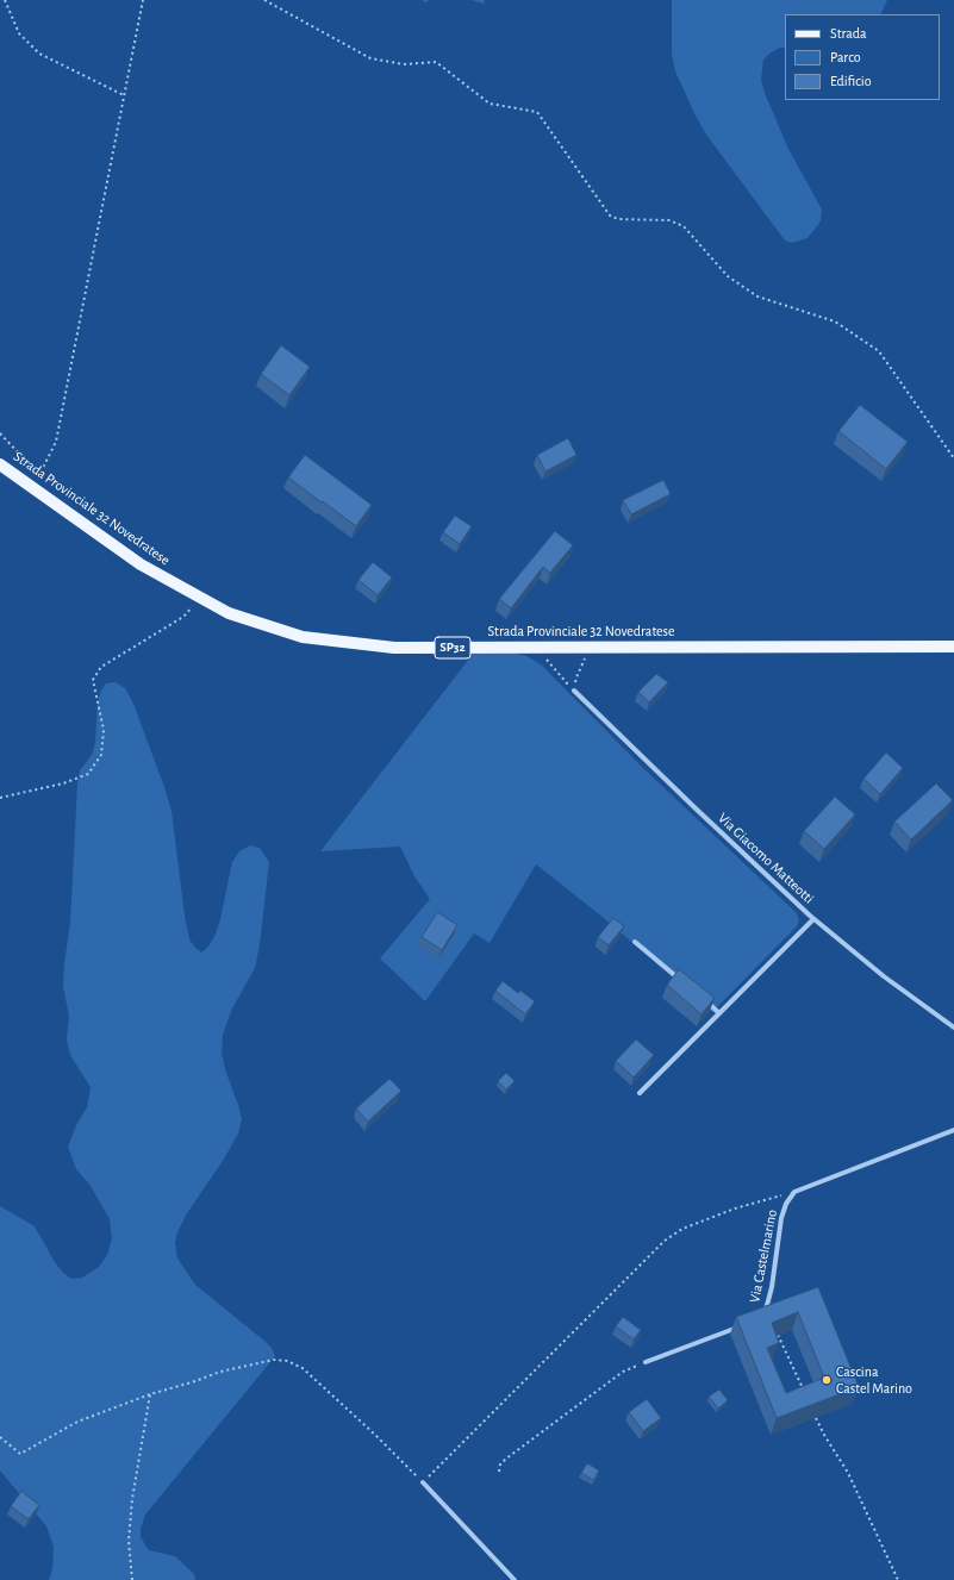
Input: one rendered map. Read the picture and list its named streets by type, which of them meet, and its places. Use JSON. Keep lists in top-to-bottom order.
{
  "streets": {
    "main road": ["Strada Provinciale 32 Novedratese", "SP32"],
    "street": ["Via Giacomo Matteotti", "Via Castelmarino"]
  },
  "places": ["Cascina Castel Marino"],
  "legend": ["Strada", "Parco", "Edificio"]
}
